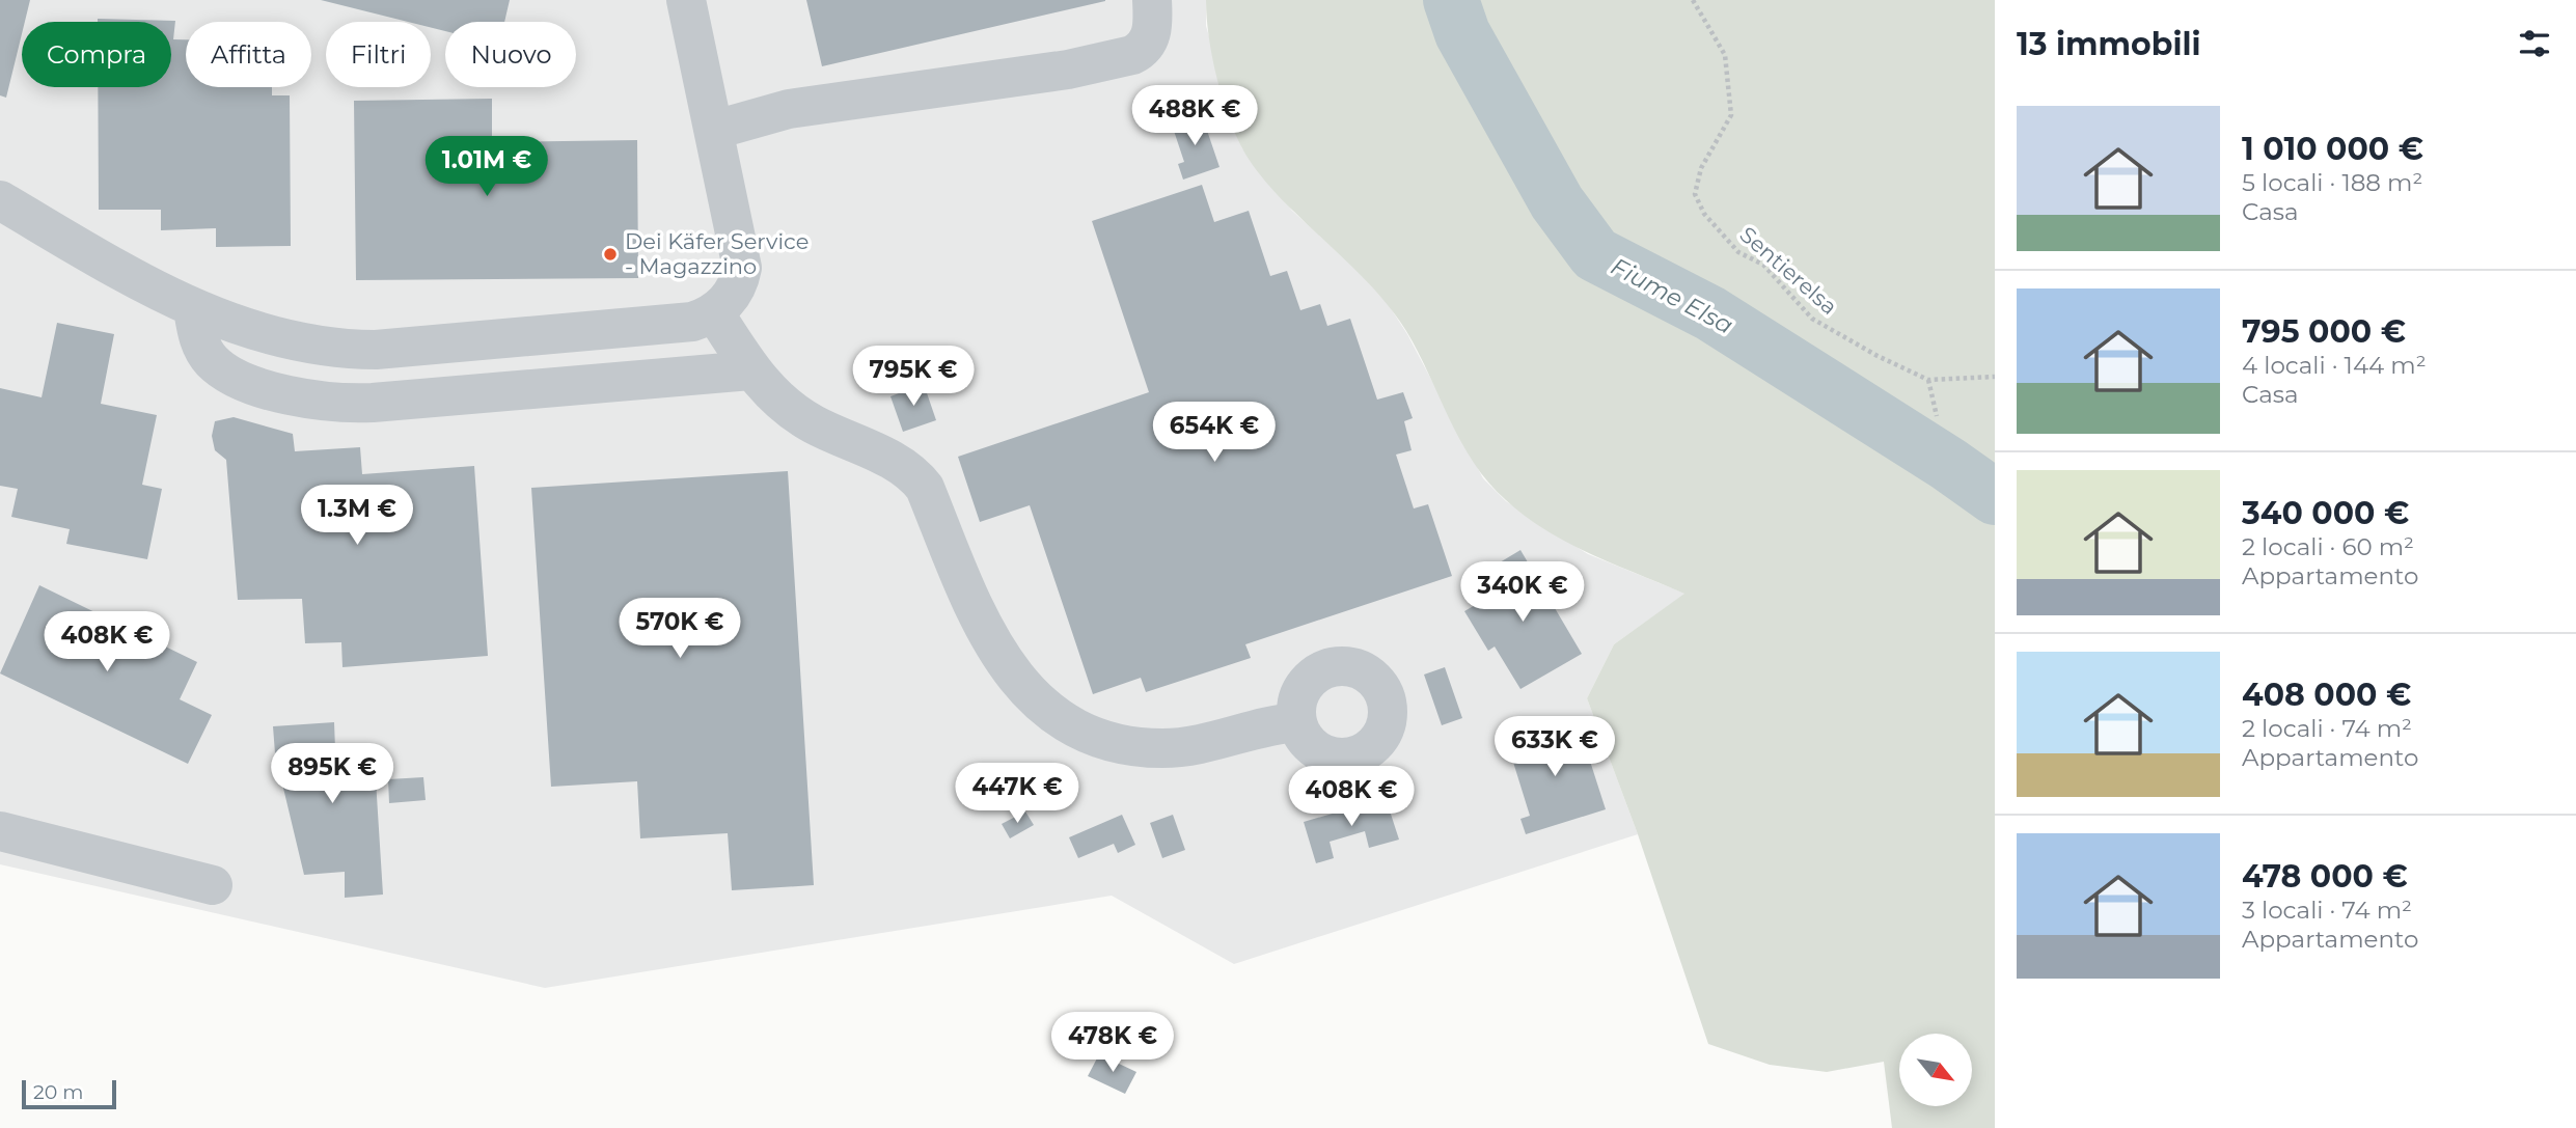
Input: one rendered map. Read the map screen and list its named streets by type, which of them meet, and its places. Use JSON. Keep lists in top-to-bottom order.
{
  "streets": {
    "path": ["Sentierelsa"]
  },
  "water": ["Fiume Elsa"],
  "places": ["Dei Käfer Service - Magazzino"],
  "scale_bar": "20 m",
  "north": "bottom right",
  "page": {
    "heading": "13 immobili",
    "chip": [
      "Compra",
      "Affitta",
      "Filtri",
      "Nuovo"
    ],
    "price": [
      "488K €",
      "1.01M €",
      "795K €",
      "654K €",
      "1.3M €",
      "340K €",
      "570K €",
      "408K €",
      "633K €",
      "895K €",
      "447K €",
      "408K €",
      "478K €"
    ],
    "list": [
      {
        "name": "1 010 000 €",
        "note": "5 locali · 188 m² · Casa"
      },
      {
        "name": "795 000 €",
        "note": "4 locali · 144 m² · Casa"
      },
      {
        "name": "340 000 €",
        "note": "2 locali · 60 m² · Appartamento"
      },
      {
        "name": "408 000 €",
        "note": "2 locali · 74 m² · Appartamento"
      },
      {
        "name": "478 000 €",
        "note": "3 locali · 74 m² · Appartamento"
      }
    ],
    "scale": "20 m"
  }
}
